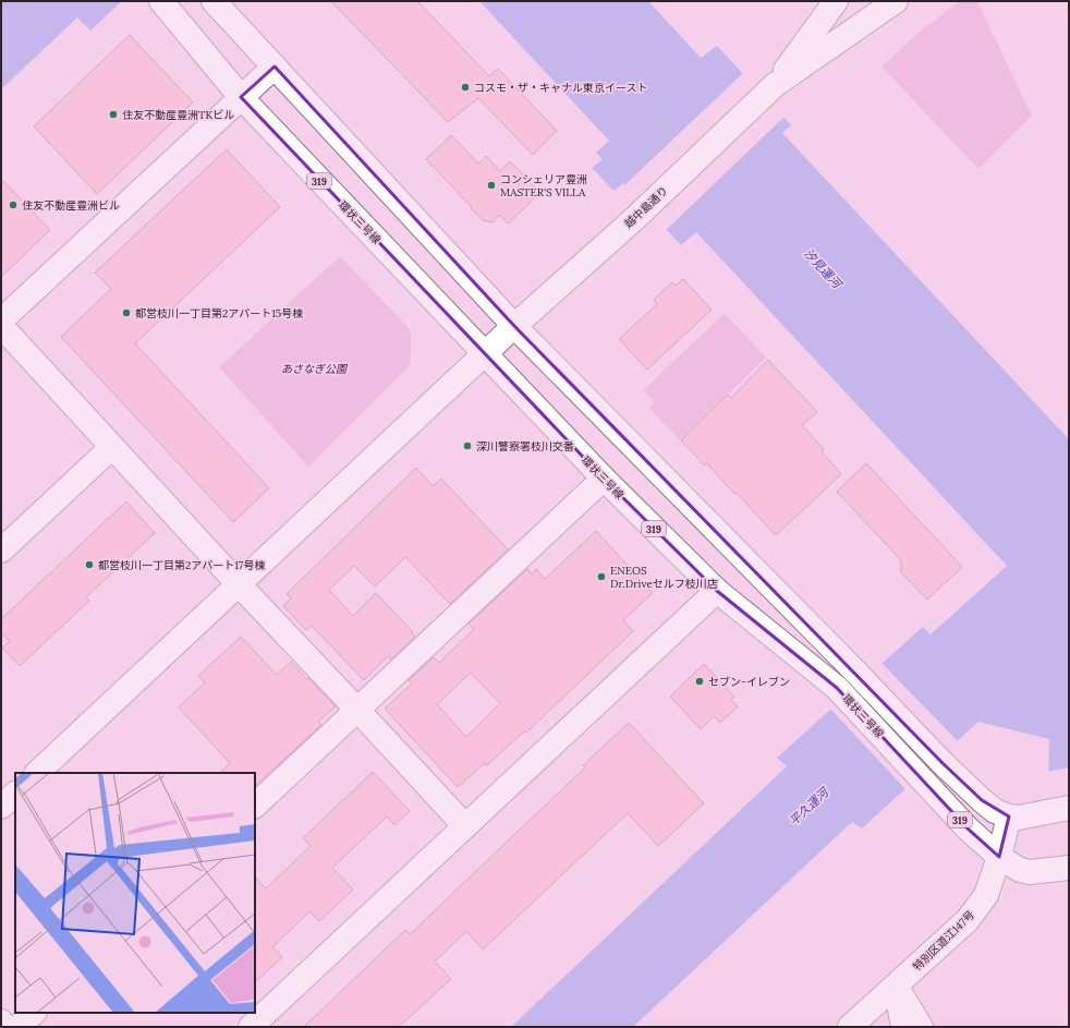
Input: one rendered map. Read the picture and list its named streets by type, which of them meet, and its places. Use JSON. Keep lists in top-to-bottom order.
{
  "streets": {
    "main road": [
      "319",
      "越中島通り",
      "環状三号線",
      "特別区道江147号"
    ]
  },
  "crossings": [
    ["319", "越中島通り"],
    ["319", "特別区道江147号"],
    ["越中島通り", "環状三号線"],
    ["環状三号線", "特別区道江147号"]
  ],
  "water": ["汐見運河", "平久運河"],
  "parks": ["あさなぎ公園"],
  "places": [
    "コスモ・ザ・キャナル東京イースト",
    "住友不動産豊洲TKビル",
    "コンシェリア豊洲 MASTER'S VILLA",
    "住友不動産豊洲ビル",
    "都営枝川一丁目第2アパート15号棟",
    "深川警察署枝川交番",
    "都営枝川一丁目第2アパート17号棟",
    "ENEOS Dr.Driveセルフ枝川店",
    "セブン-イレブン"
  ]
}
